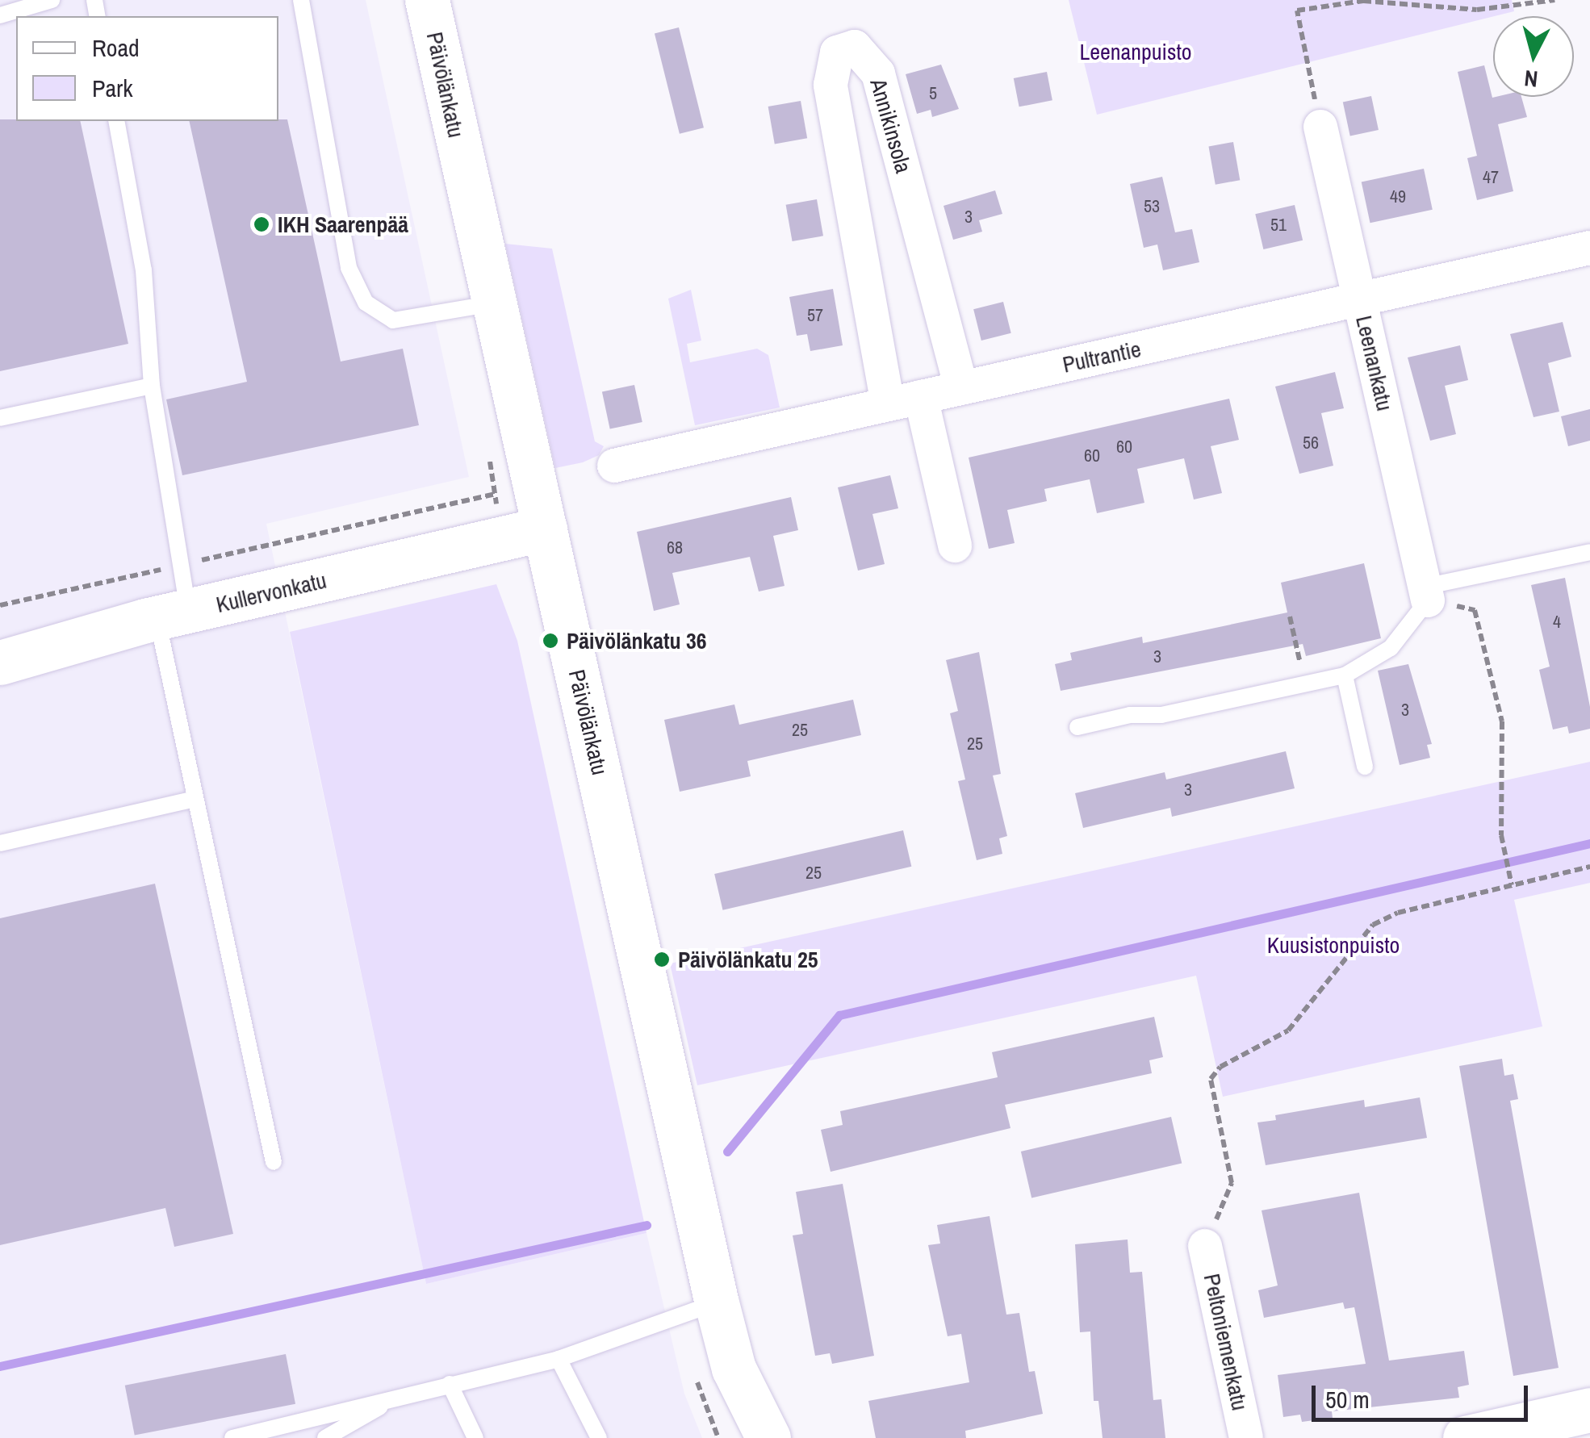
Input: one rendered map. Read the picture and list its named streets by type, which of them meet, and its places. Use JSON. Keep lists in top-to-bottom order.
{
  "streets": {
    "street": [
      "Päivölänkatu",
      "Annikinsola",
      "Pultrantie",
      "Leenankatu",
      "Kullervonkatu",
      "Peltoniemenkatu"
    ]
  },
  "crossings": [
    ["Päivölänkatu", "Kullervonkatu"],
    ["Annikinsola", "Pultrantie"],
    ["Pultrantie", "Leenankatu"]
  ],
  "parks": ["Leenanpuisto", "Kuusistonpuisto"],
  "places": ["IKH Saarenpää", "Päivölänkatu 36", "Päivölänkatu 25"],
  "house_numbers": [
    "5",
    "47",
    "49",
    "53",
    "3",
    "51",
    "57",
    "56",
    "60",
    "60",
    "68",
    "4",
    "3",
    "3",
    "25",
    "25",
    "3",
    "25"
  ],
  "legend": ["Road", "Park"],
  "scale_bar": "50 m",
  "north": "bottom"
}
